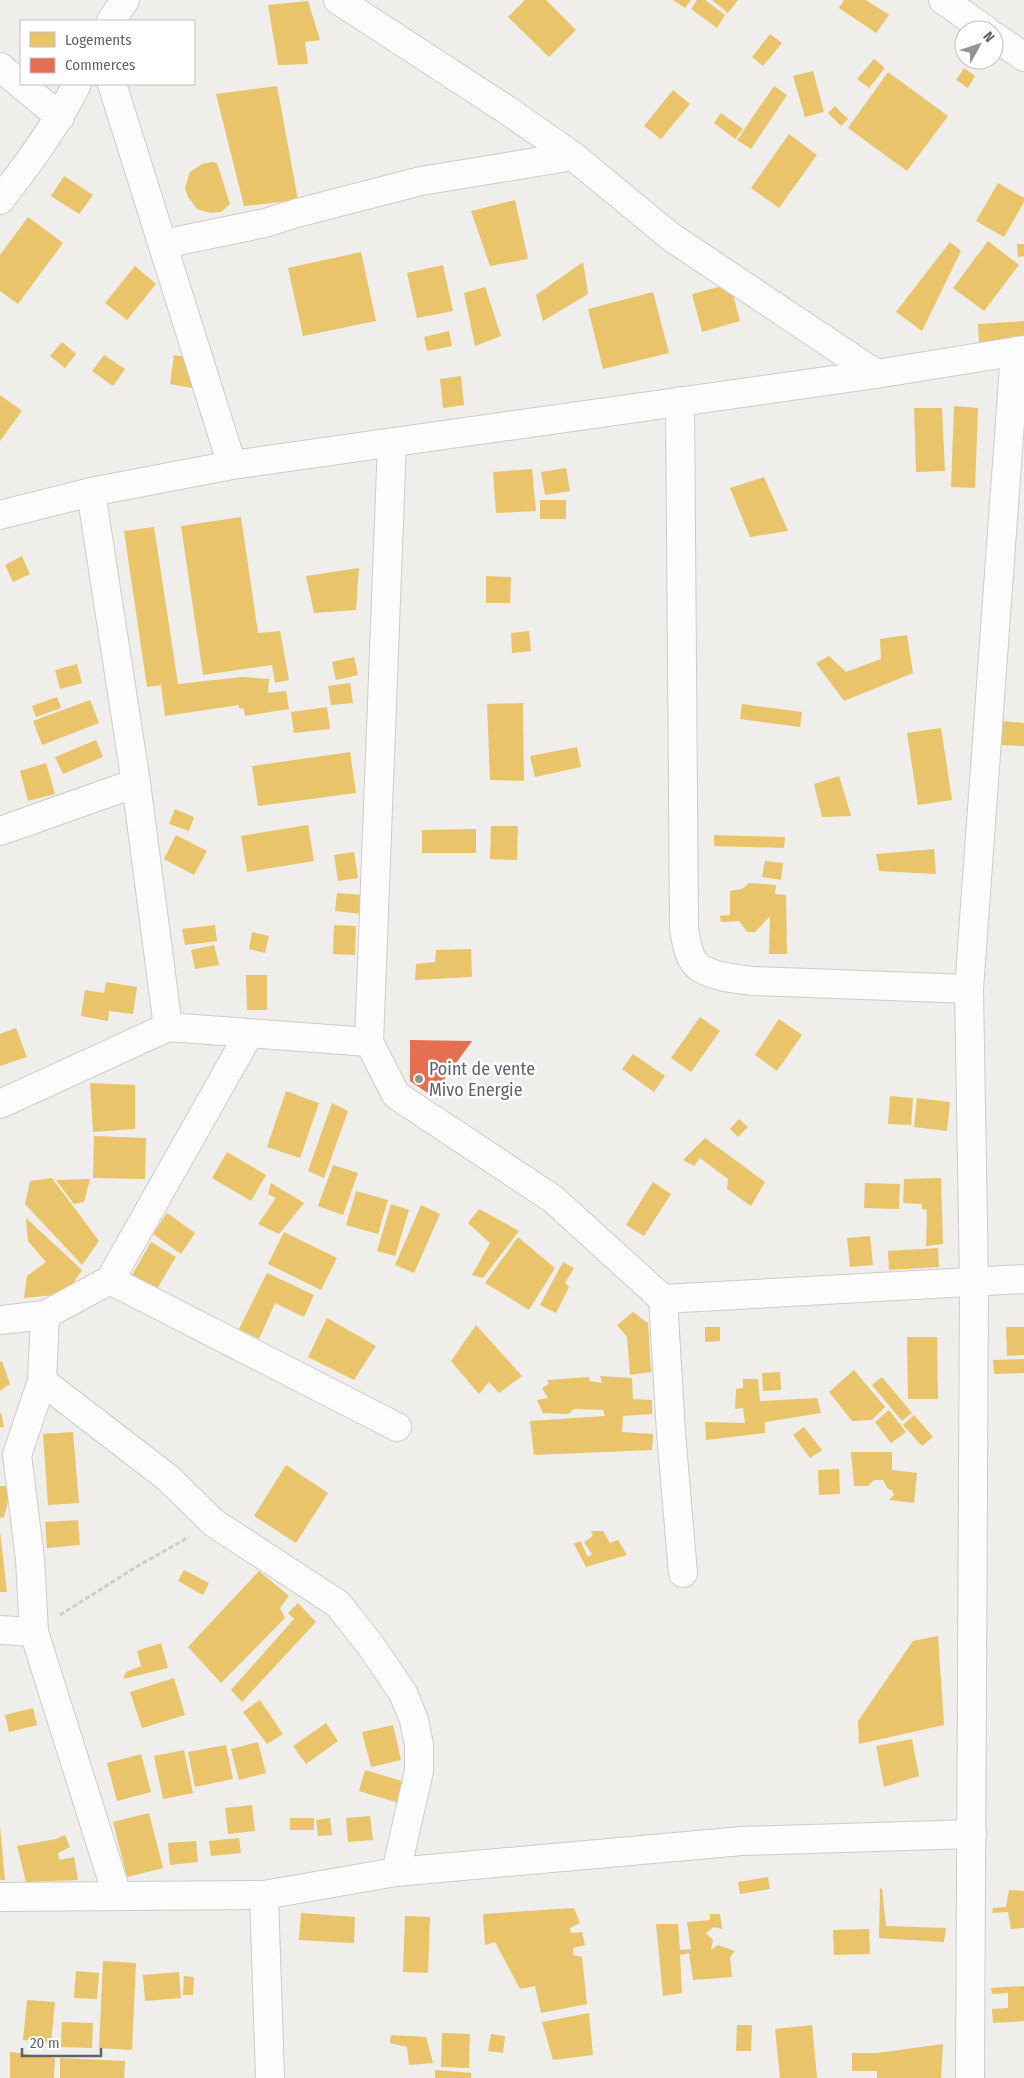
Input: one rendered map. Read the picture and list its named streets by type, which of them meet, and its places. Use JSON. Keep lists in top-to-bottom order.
{
  "places": ["Point de vente Mivo Energie"],
  "legend": ["Logements", "Commerces"],
  "scale_bar": "20 m",
  "north": "top right"
}
